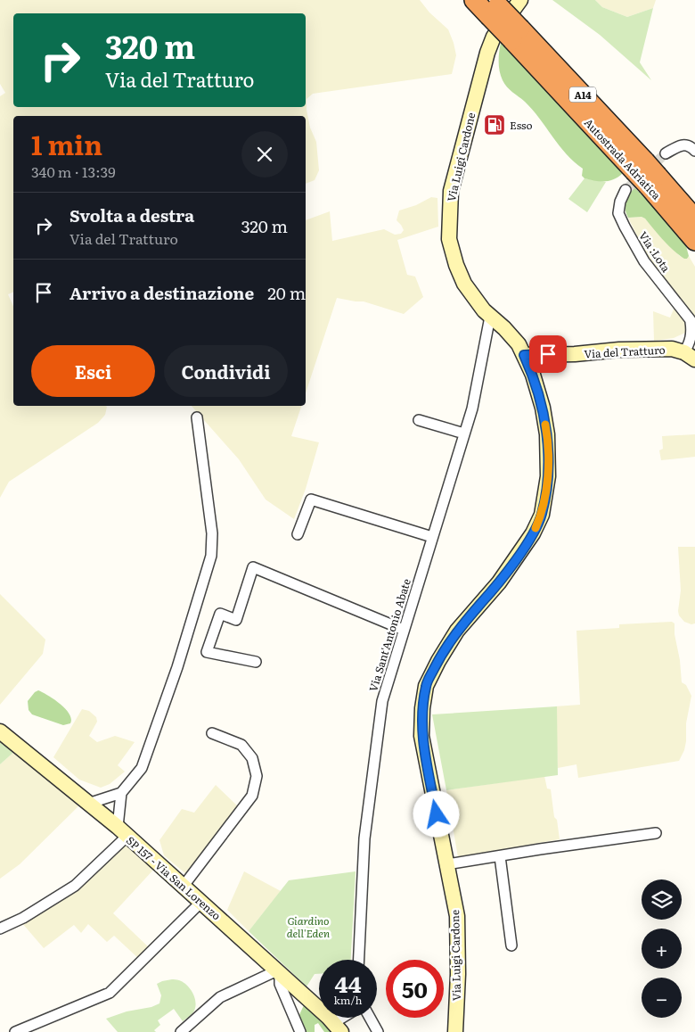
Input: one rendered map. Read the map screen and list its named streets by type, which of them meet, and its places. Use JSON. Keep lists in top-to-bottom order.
{
  "streets": {
    "highway": ["A14", "Autostrada Adriatica"],
    "main road": ["Via Luigi Cardone", "Via del Tratturo", "SP 157 - Via San Lorenzo"],
    "street": ["Via :Lota", "Via Sant'Antonio Abate"]
  },
  "crossings": [
    ["Via Luigi Cardone", "Via del Tratturo"],
    ["Via Luigi Cardone", "Via Sant'Antonio Abate"],
    ["Via :Lota", "Via del Tratturo"]
  ],
  "parks": ["Giardino dell'Eden"],
  "places": {
    "fuel station": ["Esso"]
  },
  "page": {
    "turn": ["320 m", "Via del Tratturo"],
    "heading": ["1 min", "340 m · 13:39"],
    "list": [
      {
        "name": "Svolta a destra",
        "note": "Via del Tratturo",
        "value": "320 m"
      },
      {
        "name": "Arrivo a destinazione",
        "value": "20 m"
      }
    ],
    "buttons": ["Esci", "Condividi"],
    "map_buttons": ["+", "−"],
    "speed": "44 km/h",
    "limit": "50"
  }
}
